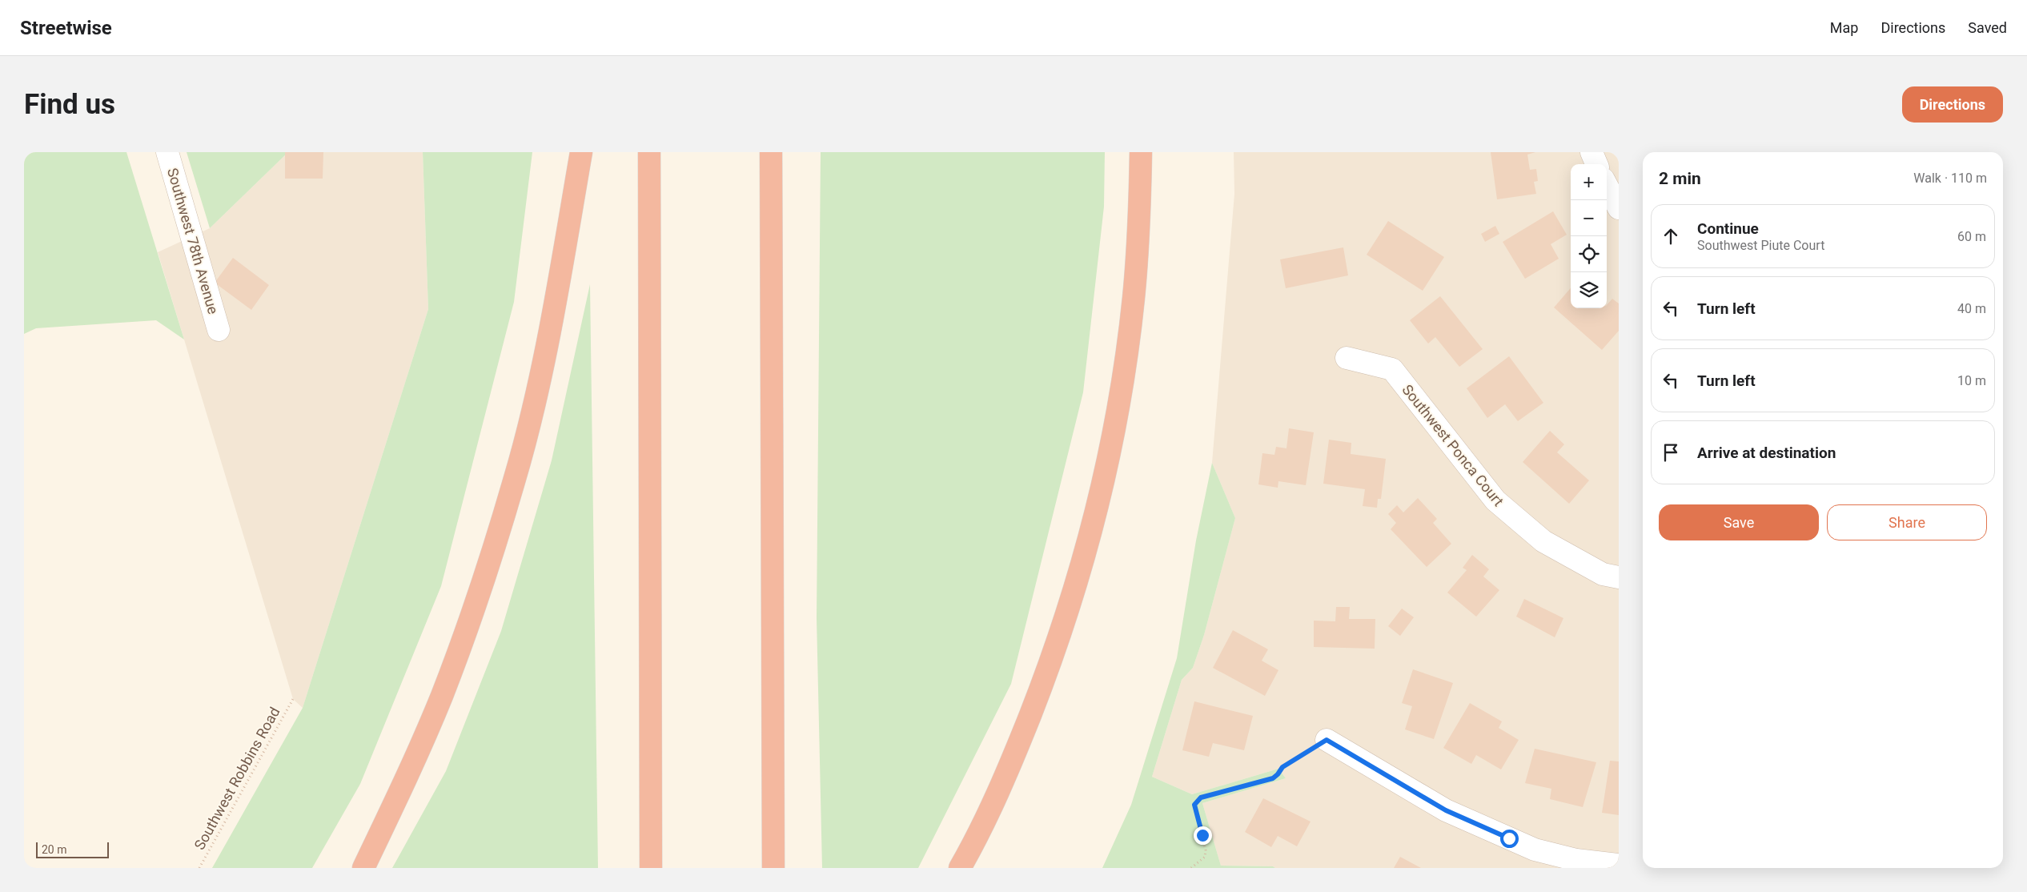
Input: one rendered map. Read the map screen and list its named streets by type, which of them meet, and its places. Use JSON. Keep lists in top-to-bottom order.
{
  "streets": {
    "street": ["Southwest 78th Avenue", "Southwest Ponca Court"],
    "path": ["Southwest Robbins Road"]
  },
  "scale_bar": "20 m",
  "page": {
    "header": "Streetwise",
    "nav": ["Map", "Directions", "Saved"],
    "buttons": [
      "Directions",
      ["Save", "Share"]
    ],
    "title": "Find us",
    "heading": ["2 min", "Walk · 110 m"],
    "map_buttons": ["+", "−"],
    "list": [
      ["Continue", "Southwest Piute Court", "60 m"],
      ["Turn left", "40 m"],
      ["Turn left", "10 m"],
      "Arrive at destination"
    ],
    "scale": "20 m"
  }
}
